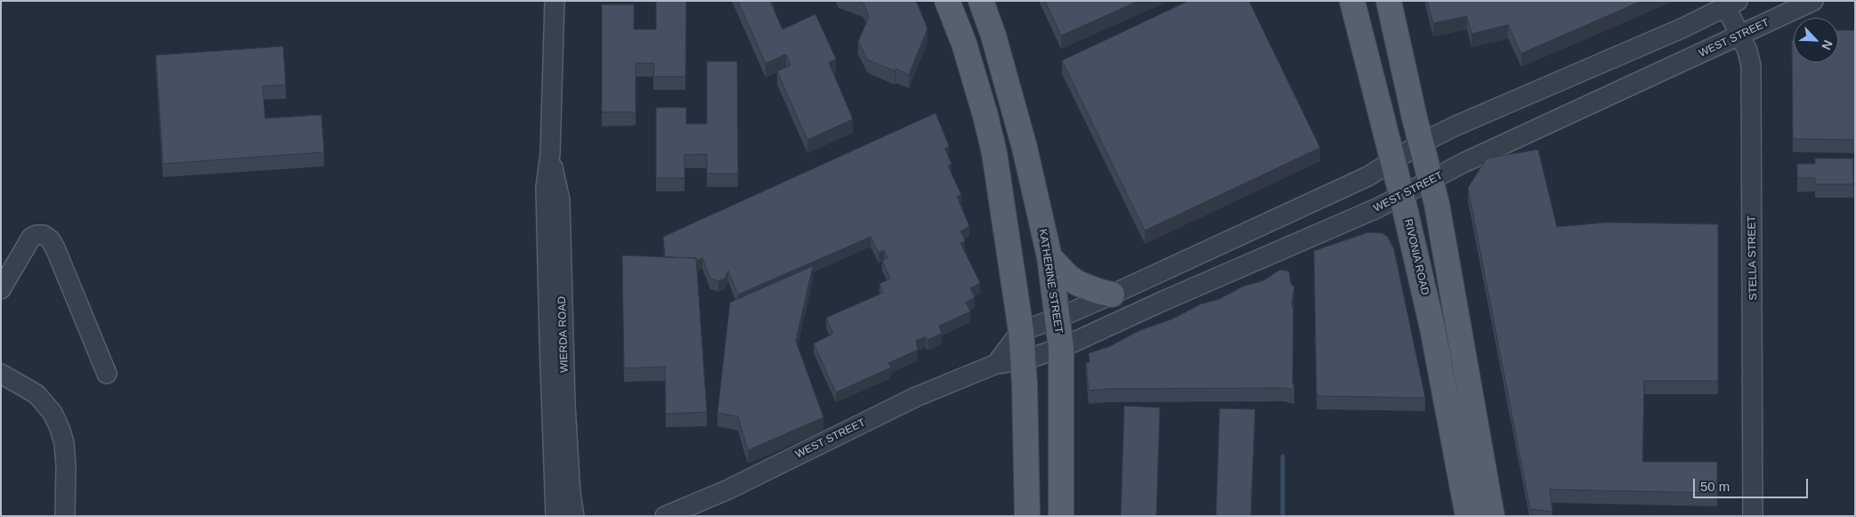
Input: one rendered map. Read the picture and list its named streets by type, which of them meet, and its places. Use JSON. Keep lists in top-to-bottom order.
{
  "streets": {
    "main road": ["RIVONIA ROAD", "KATHERINE STREET"],
    "street": ["WEST STREET", "STELLA STREET", "WIERDA ROAD"]
  },
  "crossings": [
    ["WEST STREET", "RIVONIA ROAD"],
    ["WEST STREET", "STELLA STREET"],
    ["WEST STREET", "KATHERINE STREET"]
  ],
  "scale_bar": "50 m",
  "north": "bottom right"
}
